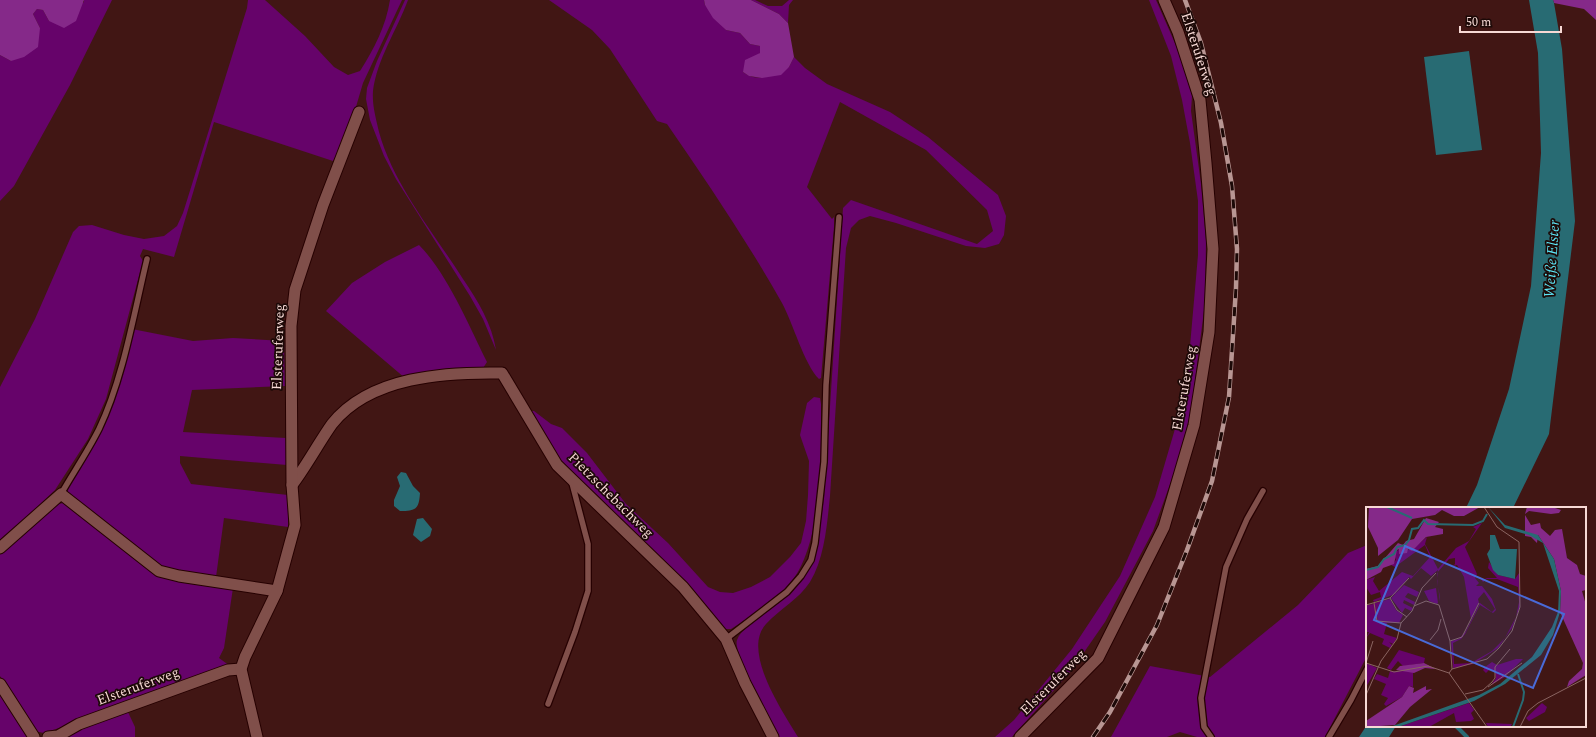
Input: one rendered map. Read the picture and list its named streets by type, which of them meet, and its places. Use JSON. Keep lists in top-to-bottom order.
{
  "streets": {
    "street": ["Elsteruferweg", "Pietzschebachweg"]
  },
  "crossings": [
    ["Elsteruferweg", "Pietzschebachweg"]
  ],
  "water": ["Weiße Elster"],
  "scale_bar": "50 m"
}
